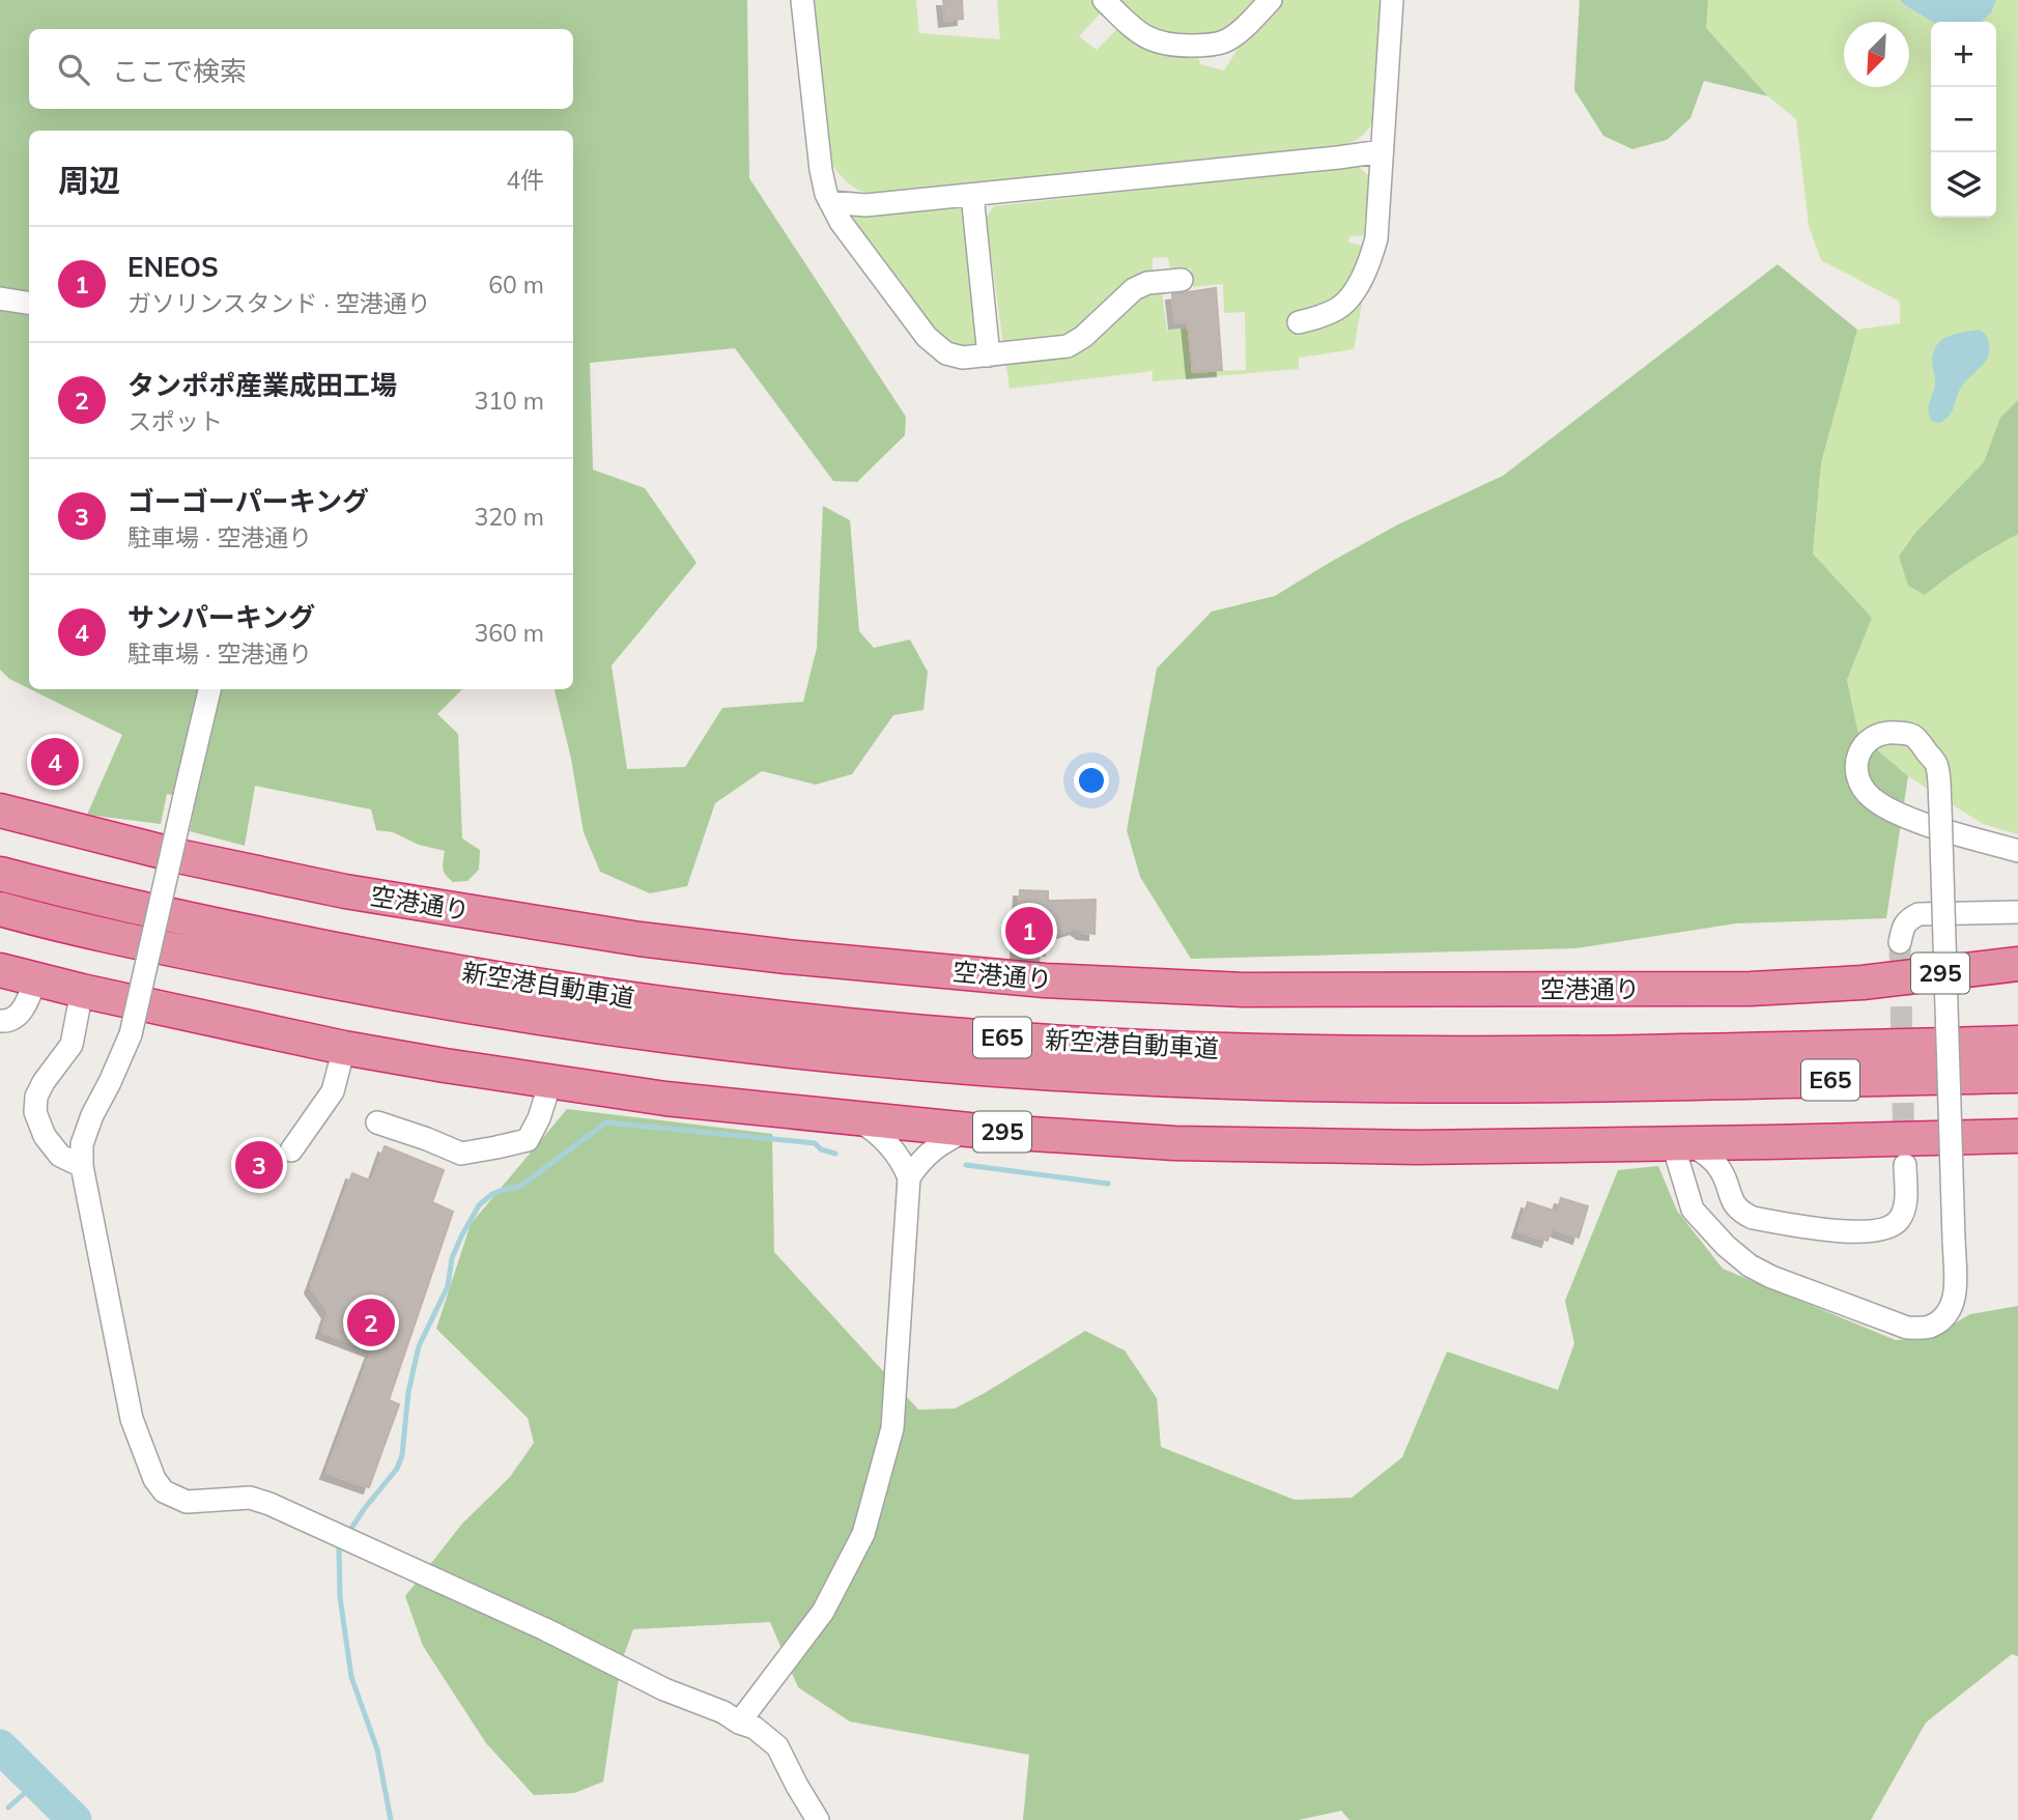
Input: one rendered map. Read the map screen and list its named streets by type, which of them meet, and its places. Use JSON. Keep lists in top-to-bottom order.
{
  "streets": {
    "highway": [
      "空港通り",
      "295",
      "新空港自動車道",
      "E65"
    ]
  },
  "north": "bottom left",
  "page": {
    "map_buttons": ["+", "−"],
    "search": "ここで検索",
    "heading": ["周辺", "4件"],
    "list": [
      {
        "mark": "1",
        "name": "ENEOS",
        "note": "ガソリンスタンド · 空港通り",
        "value": "60 m"
      },
      {
        "mark": "2",
        "name": "タンポポ産業成田工場",
        "note": "スポット",
        "value": "310 m"
      },
      {
        "mark": "3",
        "name": "ゴーゴーパーキング",
        "note": "駐車場 · 空港通り",
        "value": "320 m"
      },
      {
        "mark": "4",
        "name": "サンパーキング",
        "note": "駐車場 · 空港通り",
        "value": "360 m"
      }
    ],
    "pins": [
      "4",
      "1",
      "3",
      "2"
    ]
  }
}
